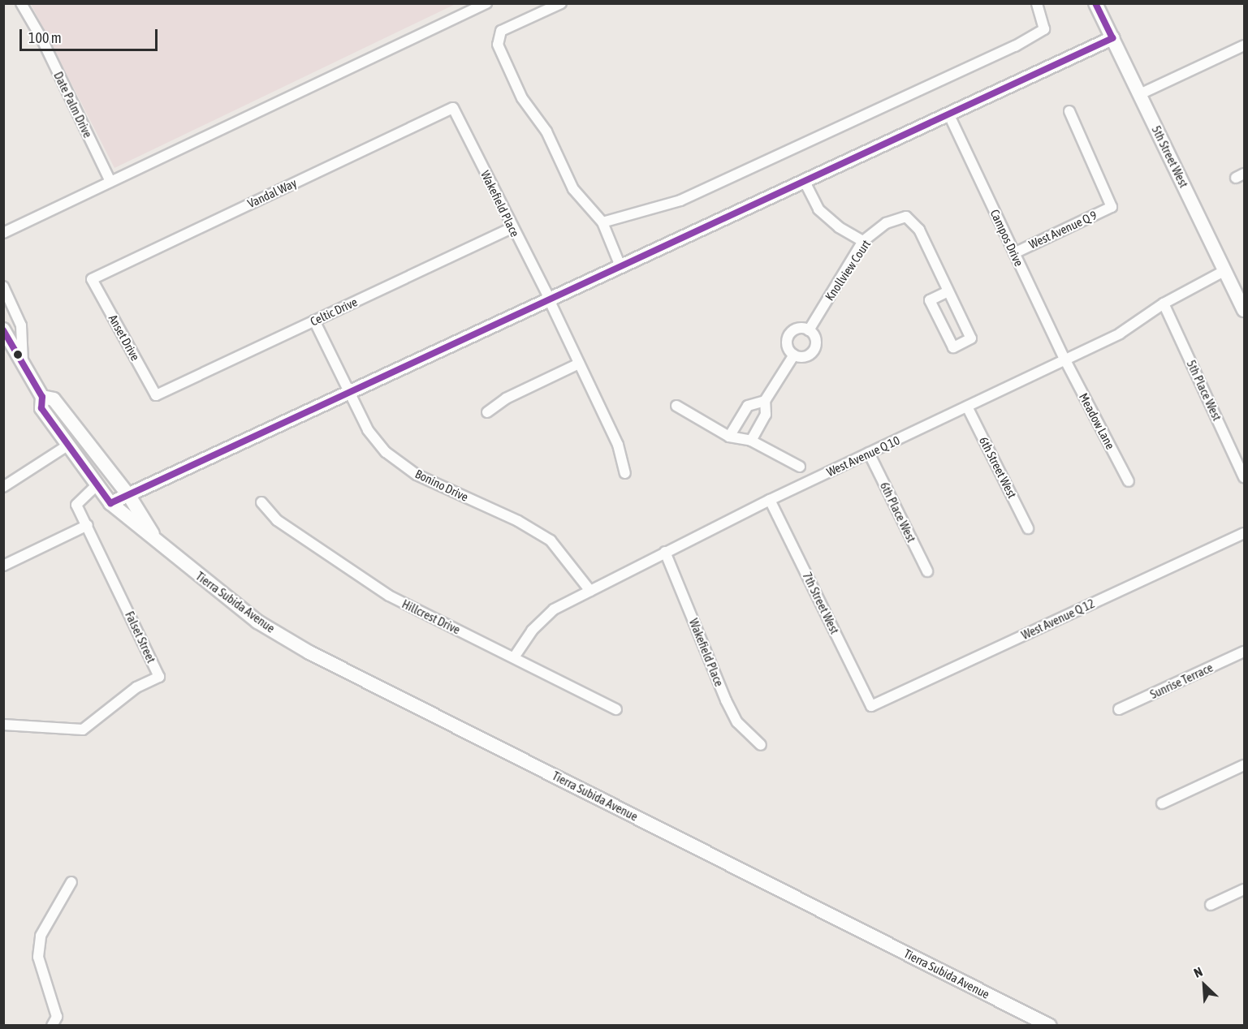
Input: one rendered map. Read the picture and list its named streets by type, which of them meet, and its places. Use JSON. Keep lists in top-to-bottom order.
{
  "streets": {
    "main road": ["5th Street West", "Tierra Subida Avenue"],
    "street": [
      "Date Palm Drive",
      "Vandal Way",
      "Wakefield Place",
      "West Avenue Q 9",
      "Campos Drive",
      "Knollview Court",
      "Celtic Drive",
      "Anset Drive",
      "5th Place West",
      "Meadow Lane",
      "West Avenue Q 10",
      "6th Street West",
      "Bonino Drive",
      "6th Place West",
      "7th Street West",
      "Hillcrest Drive",
      "West Avenue Q 12",
      "Falset Street",
      "Sunrise Terrace"
    ]
  },
  "crossings": [
    ["5th Street West", "West Avenue Q 10"],
    ["Vandal Way", "Wakefield Place"],
    ["Vandal Way", "Anset Drive"],
    ["Wakefield Place", "Celtic Drive"],
    ["Wakefield Place", "West Avenue Q 10"],
    ["West Avenue Q 9", "Campos Drive"],
    ["Campos Drive", "Meadow Lane"],
    ["Campos Drive", "West Avenue Q 10"],
    ["Celtic Drive", "Anset Drive"],
    ["Celtic Drive", "Bonino Drive"],
    ["5th Place West", "West Avenue Q 10"],
    ["Meadow Lane", "West Avenue Q 10"],
    ["West Avenue Q 10", "6th Street West"],
    ["West Avenue Q 10", "Bonino Drive"],
    ["West Avenue Q 10", "6th Place West"],
    ["West Avenue Q 10", "7th Street West"],
    ["West Avenue Q 10", "Hillcrest Drive"],
    ["7th Street West", "West Avenue Q 12"]
  ],
  "scale_bar": "100 m",
  "north": "top left"
}
